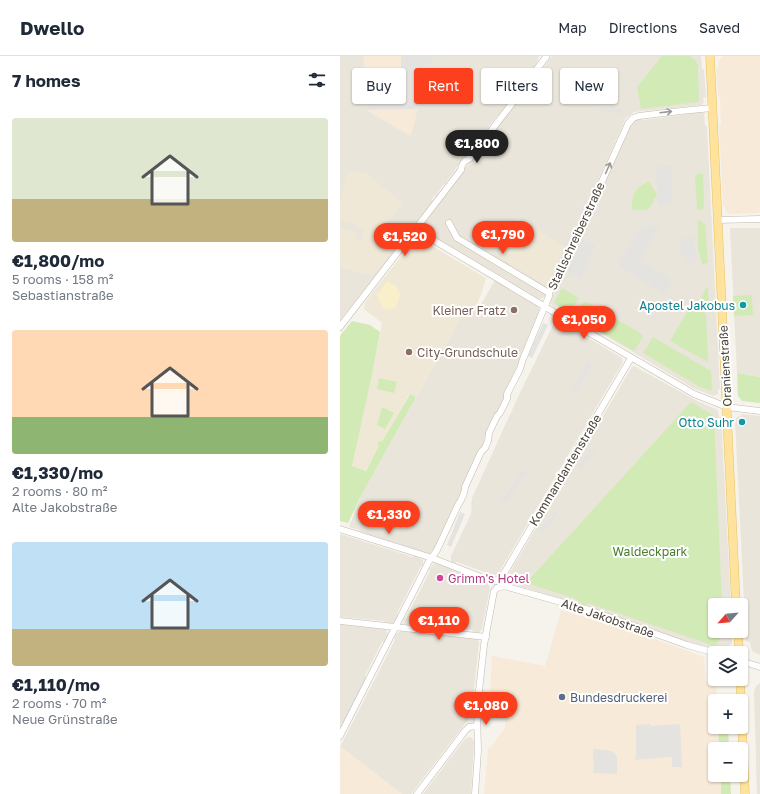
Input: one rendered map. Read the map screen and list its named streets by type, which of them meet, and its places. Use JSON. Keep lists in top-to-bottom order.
{
  "streets": {
    "main road": ["Oranienstraße"],
    "street": ["Stallschreiberstraße", "Kommandantenstraße", "Alte Jakobstraße"]
  },
  "crossings": [
    ["Stallschreiberstraße", "Oranienstraße"],
    ["Stallschreiberstraße", "Alte Jakobstraße"],
    ["Kommandantenstraße", "Alte Jakobstraße"]
  ],
  "parks": ["Waldeckpark"],
  "places": [
    "Apostel Jakobus",
    "Kleiner Fratz",
    "City-Grundschule",
    "Otto Suhr",
    "Grimm's Hotel",
    "Bundesdruckerei"
  ],
  "north": "bottom left",
  "page": {
    "header": "Dwello",
    "nav": ["Map", "Directions", "Saved"],
    "heading": "7 homes",
    "chip": [
      "Buy",
      "Rent",
      "Filters",
      "New"
    ],
    "list": [
      {
        "name": "€1,800/mo",
        "note": "5 rooms · 158 m² · Sebastianstraße"
      },
      {
        "name": "€1,330/mo",
        "note": "2 rooms · 80 m² · Alte Jakobstraße"
      },
      {
        "name": "€1,110/mo",
        "note": "2 rooms · 70 m² · Neue Grünstraße"
      }
    ],
    "price": [
      "€1,800",
      "€1,790",
      "€1,520",
      "€1,050",
      "€1,330",
      "€1,110",
      "€1,080"
    ],
    "map_buttons": ["+", "−"]
  }
}
